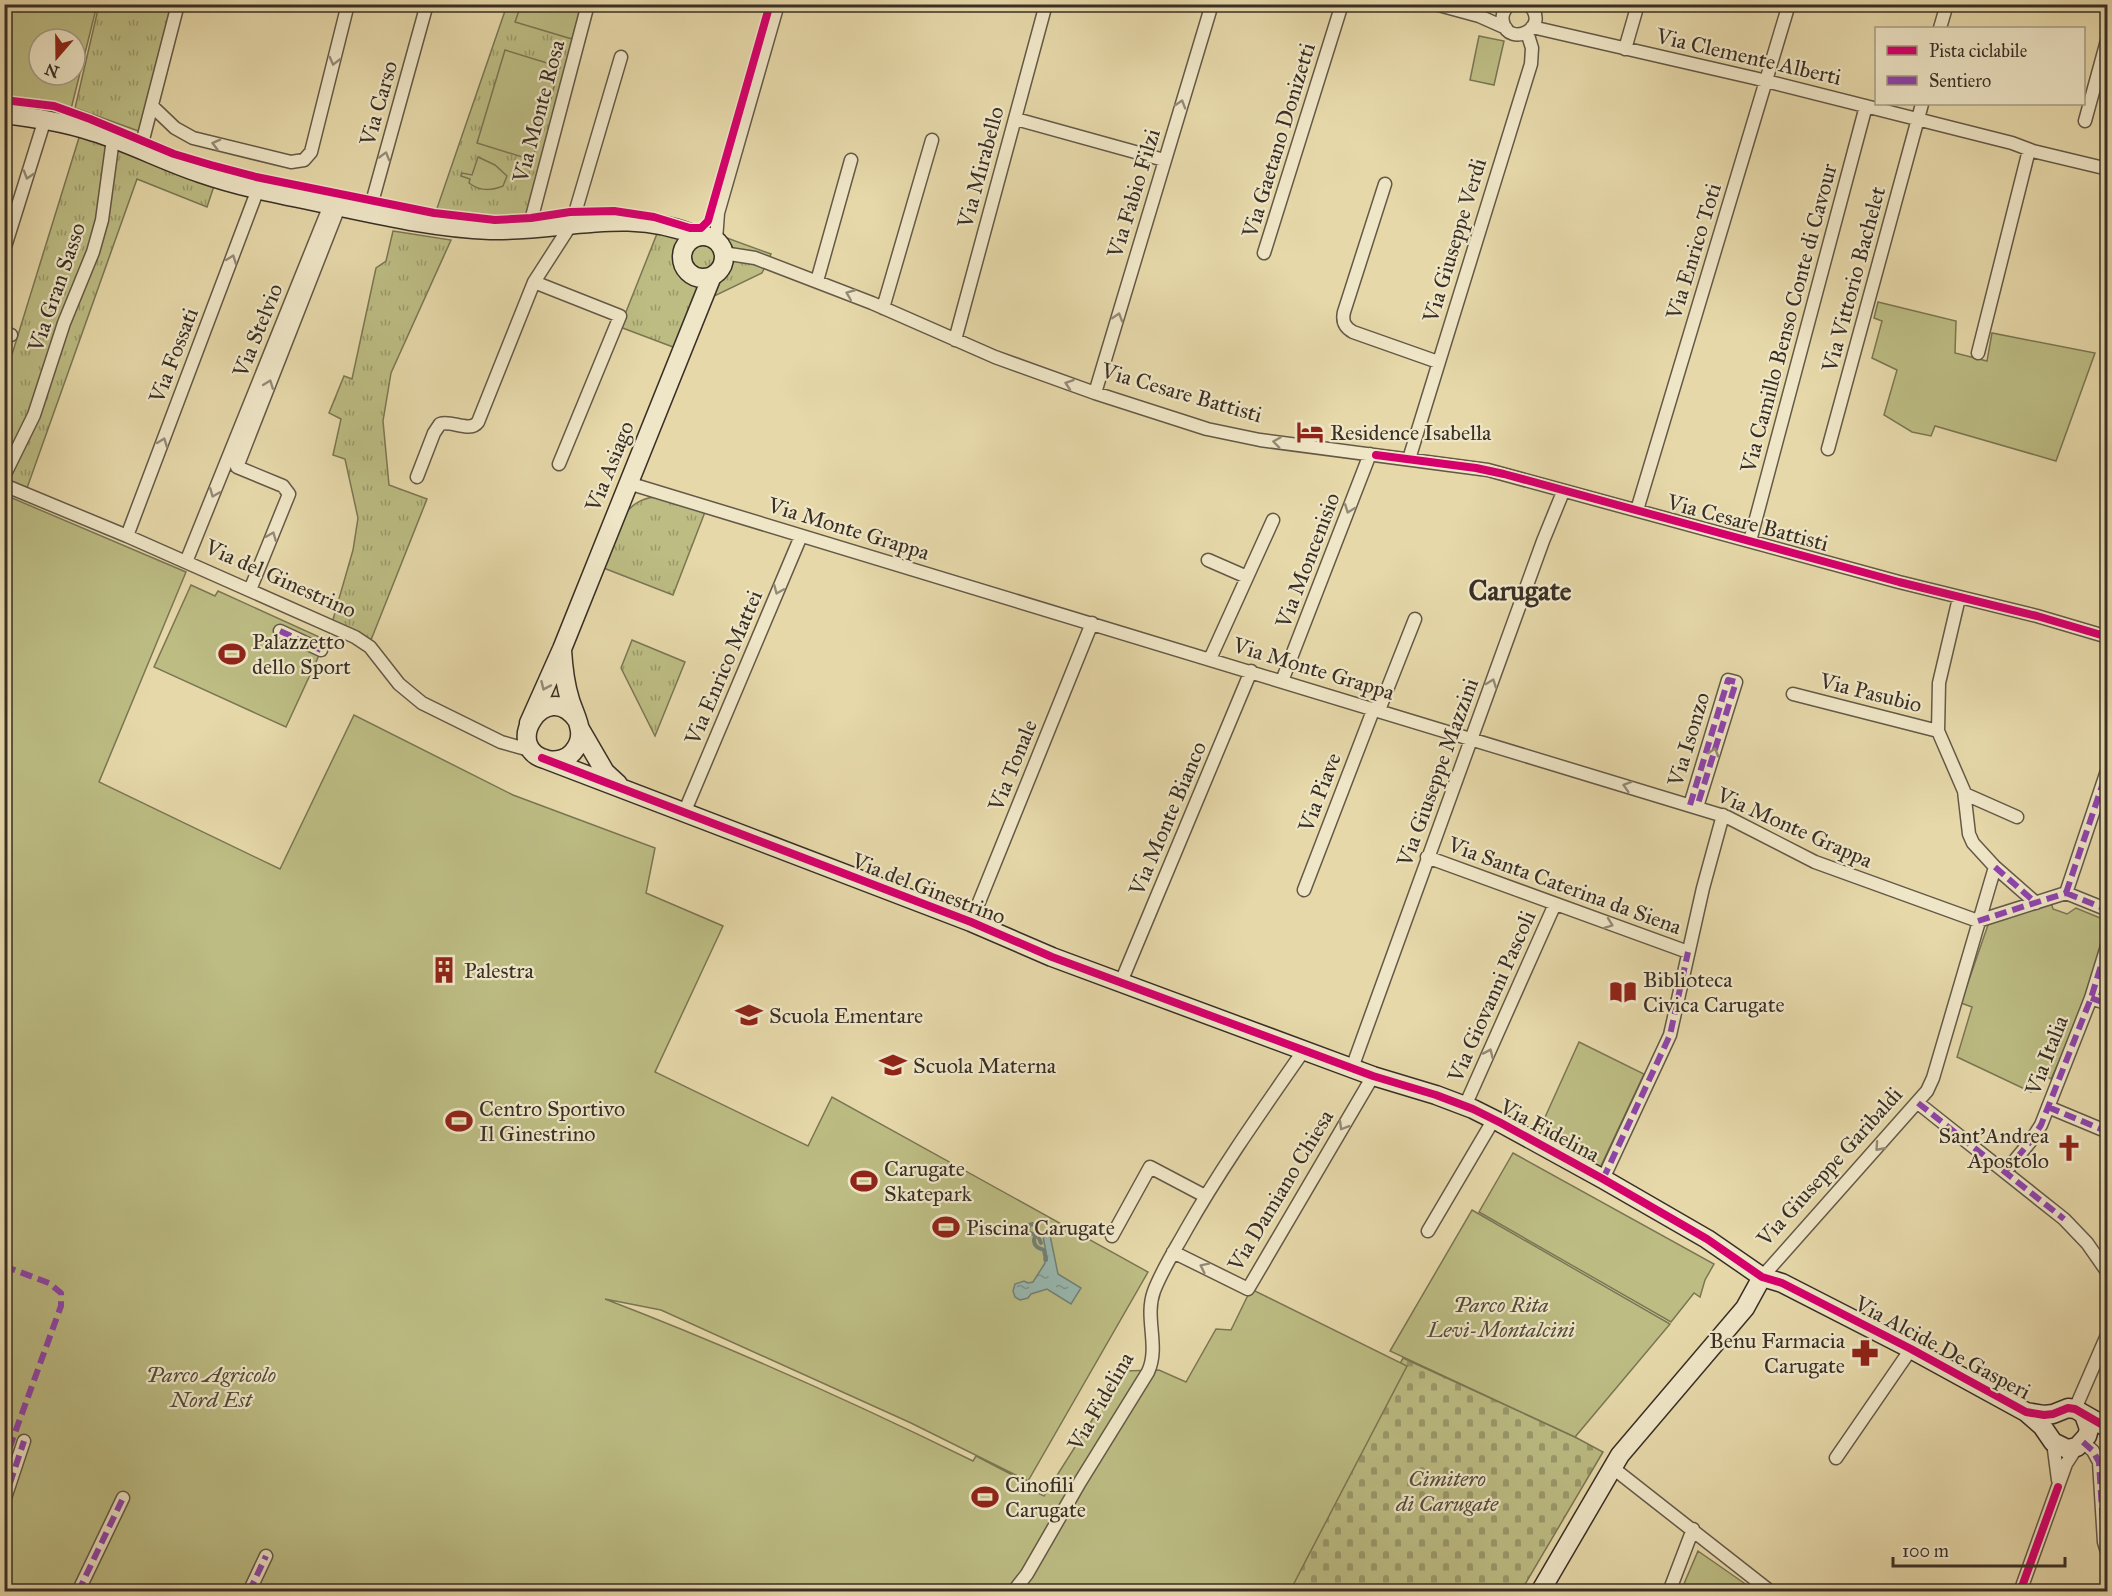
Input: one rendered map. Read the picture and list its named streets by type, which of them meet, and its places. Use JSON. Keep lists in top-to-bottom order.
{
  "streets": {
    "street": [
      "Via Clemente Alberti",
      "Via Carso",
      "Via Monte Rosa",
      "Via Gaetano Donizetti",
      "Via Mirabello",
      "Via Fabio Filzi",
      "Via Giuseppe Verdi",
      "Via Enrico Toti",
      "Via Vittorio Bachelet",
      "Via Gran Sasso",
      "Via Camillo Benso Conte di Cavour",
      "Via Stelvio",
      "Via Fossati",
      "Via Cesare Battisti",
      "Via Asiago",
      "Via Monte Grappa",
      "Via Moncenisio",
      "Via del Ginestrino",
      "Via Enrico Mattei",
      "Via Pasubio",
      "Via Isonzo",
      "Via Tonale",
      "Via Giuseppe Mazzini",
      "Via Piave",
      "Via Monte Bianco",
      "Via Santa Caterina da Siena",
      "Via Giovanni Pascoli",
      "Via Italia",
      "Via Fidelina",
      "Via Giuseppe Garibaldi",
      "Via Damiano Chiesa",
      "Via Alcide De Gasperi"
    ]
  },
  "crossings": [
    ["Via Clemente Alberti", "Via Giuseppe Verdi"],
    ["Via Clemente Alberti", "Via Enrico Toti"],
    ["Via Clemente Alberti", "Via Vittorio Bachelet"],
    ["Via Clemente Alberti", "Via Camillo Benso Conte di Cavour"],
    ["Via Carso", "Via Cesare Battisti"],
    ["Via Monte Rosa", "Via Cesare Battisti"],
    ["Via Mirabello", "Via Cesare Battisti"],
    ["Via Fabio Filzi", "Via Cesare Battisti"],
    ["Via Giuseppe Verdi", "Via Cesare Battisti"],
    ["Via Enrico Toti", "Via Cesare Battisti"],
    ["Via Gran Sasso", "Via Cesare Battisti"],
    ["Via Camillo Benso Conte di Cavour", "Via Cesare Battisti"],
    ["Via Stelvio", "Via Cesare Battisti"],
    ["Via Stelvio", "Via del Ginestrino"],
    ["Via Fossati", "Via Cesare Battisti"],
    ["Via Fossati", "Via del Ginestrino"],
    ["Via Cesare Battisti", "Via Asiago"],
    ["Via Cesare Battisti", "Via Moncenisio"],
    ["Via Cesare Battisti", "Via Giuseppe Mazzini"],
    ["Via Asiago", "Via Monte Grappa"],
    ["Via Asiago", "Via del Ginestrino"],
    ["Via Monte Grappa", "Via Moncenisio"],
    ["Via Monte Grappa", "Via Enrico Mattei"],
    ["Via Monte Grappa", "Via Isonzo"],
    ["Via Monte Grappa", "Via Tonale"],
    ["Via Monte Grappa", "Via Giuseppe Mazzini"],
    ["Via Monte Grappa", "Via Piave"],
    ["Via Monte Grappa", "Via Monte Bianco"],
    ["Via Monte Grappa", "Via Giuseppe Garibaldi"],
    ["Via del Ginestrino", "Via Enrico Mattei"],
    ["Via del Ginestrino", "Via Tonale"],
    ["Via del Ginestrino", "Via Monte Bianco"],
    ["Via del Ginestrino", "Via Fidelina"],
    ["Via Giuseppe Mazzini", "Via Santa Caterina da Siena"],
    ["Via Giuseppe Mazzini", "Via Fidelina"],
    ["Via Santa Caterina da Siena", "Via Giovanni Pascoli"],
    ["Via Giovanni Pascoli", "Via Fidelina"],
    ["Via Fidelina", "Via Giuseppe Garibaldi"],
    ["Via Fidelina", "Via Damiano Chiesa"],
    ["Via Fidelina", "Via Alcide De Gasperi"],
    ["Via Giuseppe Garibaldi", "Via Alcide De Gasperi"]
  ],
  "one_way": [
    "Via Carso",
    "Via Fabio Filzi",
    "Via Fossati",
    "Via Enrico Mattei",
    "Via Giuseppe Mazzini",
    "Via Santa Caterina da Siena",
    "Via Giovanni Pascoli",
    "Via Damiano Chiesa"
  ],
  "districts": ["Carugate"],
  "parks": ["Parco Rita Levi-Montalcini", "Parco Agricolo Nord Est", "Cimitero di Carugate"],
  "places": {
    "hotel": ["Residence Isabella"],
    "sports": [
      "Palazzetto dello Sport",
      "Centro Sportivo Il Ginestrino",
      "Carugate Skatepark",
      "Piscina Carugate",
      "Cinofili Carugate"
    ],
    "building": ["Palestra"],
    "library": ["Biblioteca Civica Carugate"],
    "school or university": ["Scuola Ementare", "Scuola Materna"],
    "church": ["Sant'Andrea Apostolo"],
    "pharmacy": ["Benu Farmacia Carugate"]
  },
  "legend": ["Pista ciclabile", "Sentiero"],
  "scale_bar": "100 m",
  "north": "bottom"
}
